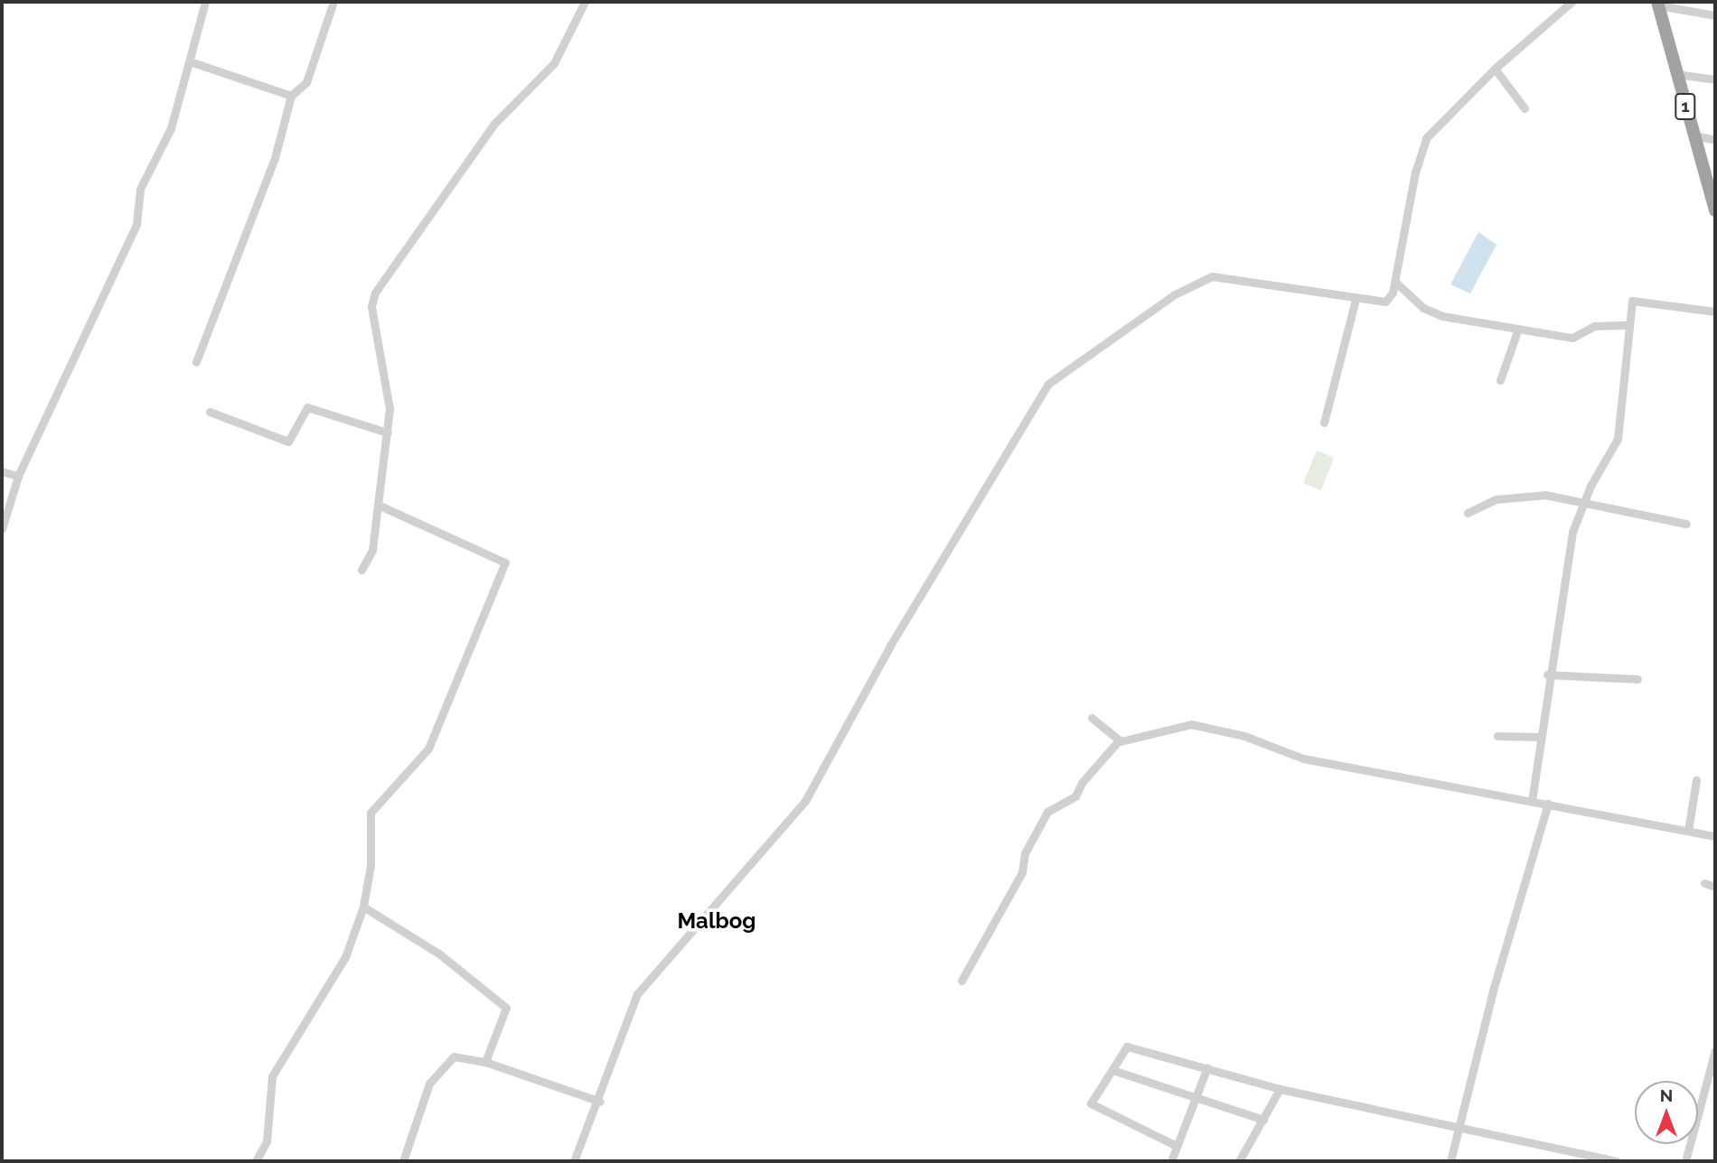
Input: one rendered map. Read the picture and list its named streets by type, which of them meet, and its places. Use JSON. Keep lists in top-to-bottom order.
{
  "streets": {
    "highway": ["1"]
  },
  "districts": ["Malbog"],
  "north": "top"
}
